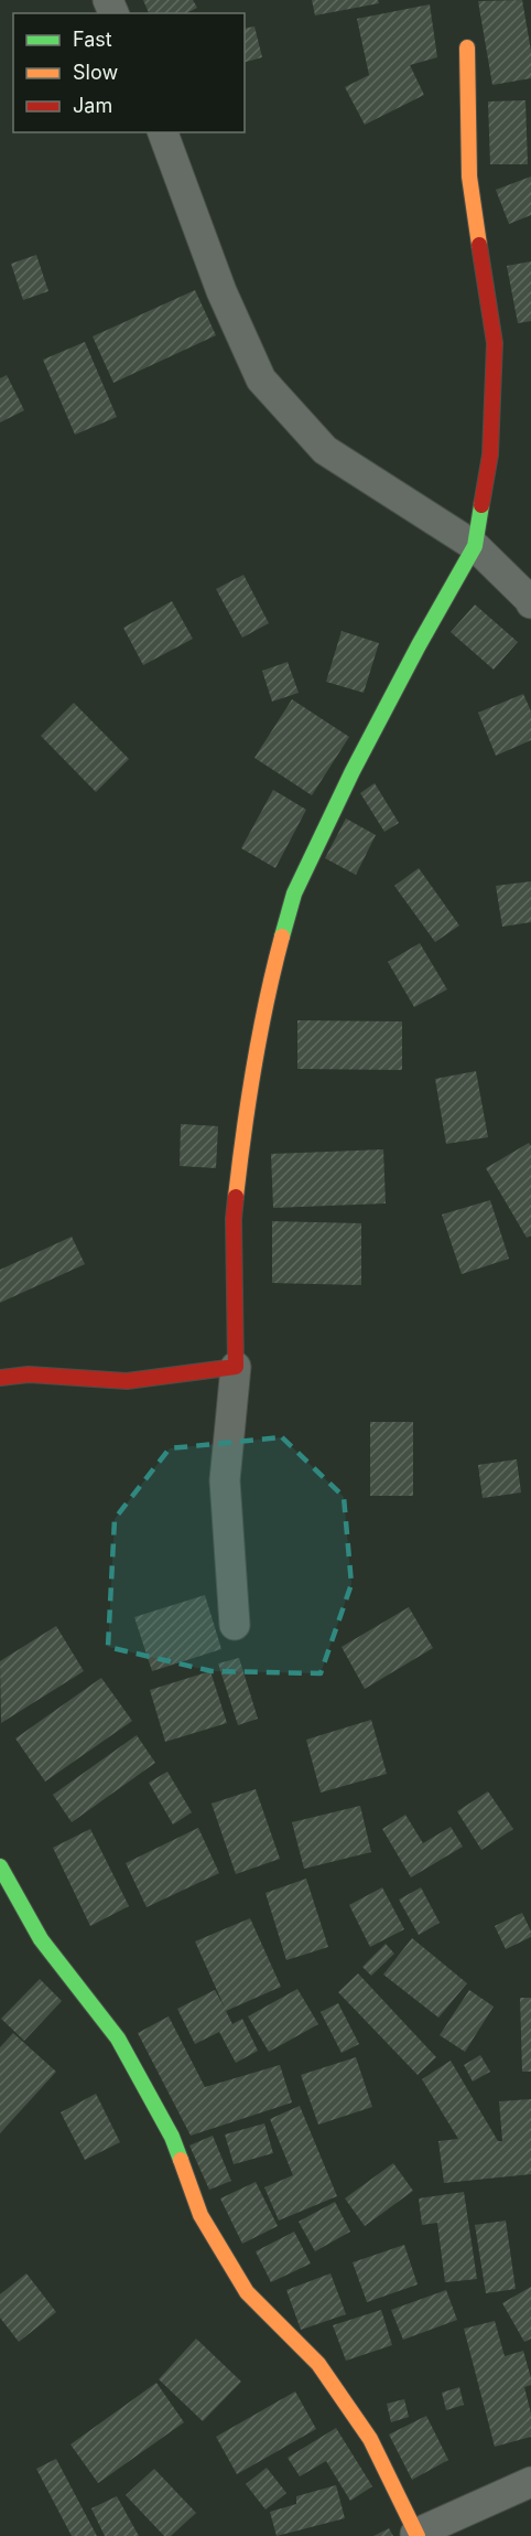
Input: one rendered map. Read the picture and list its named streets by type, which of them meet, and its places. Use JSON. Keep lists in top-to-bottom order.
{
  "legend": ["Fast", "Slow", "Jam"]
}
